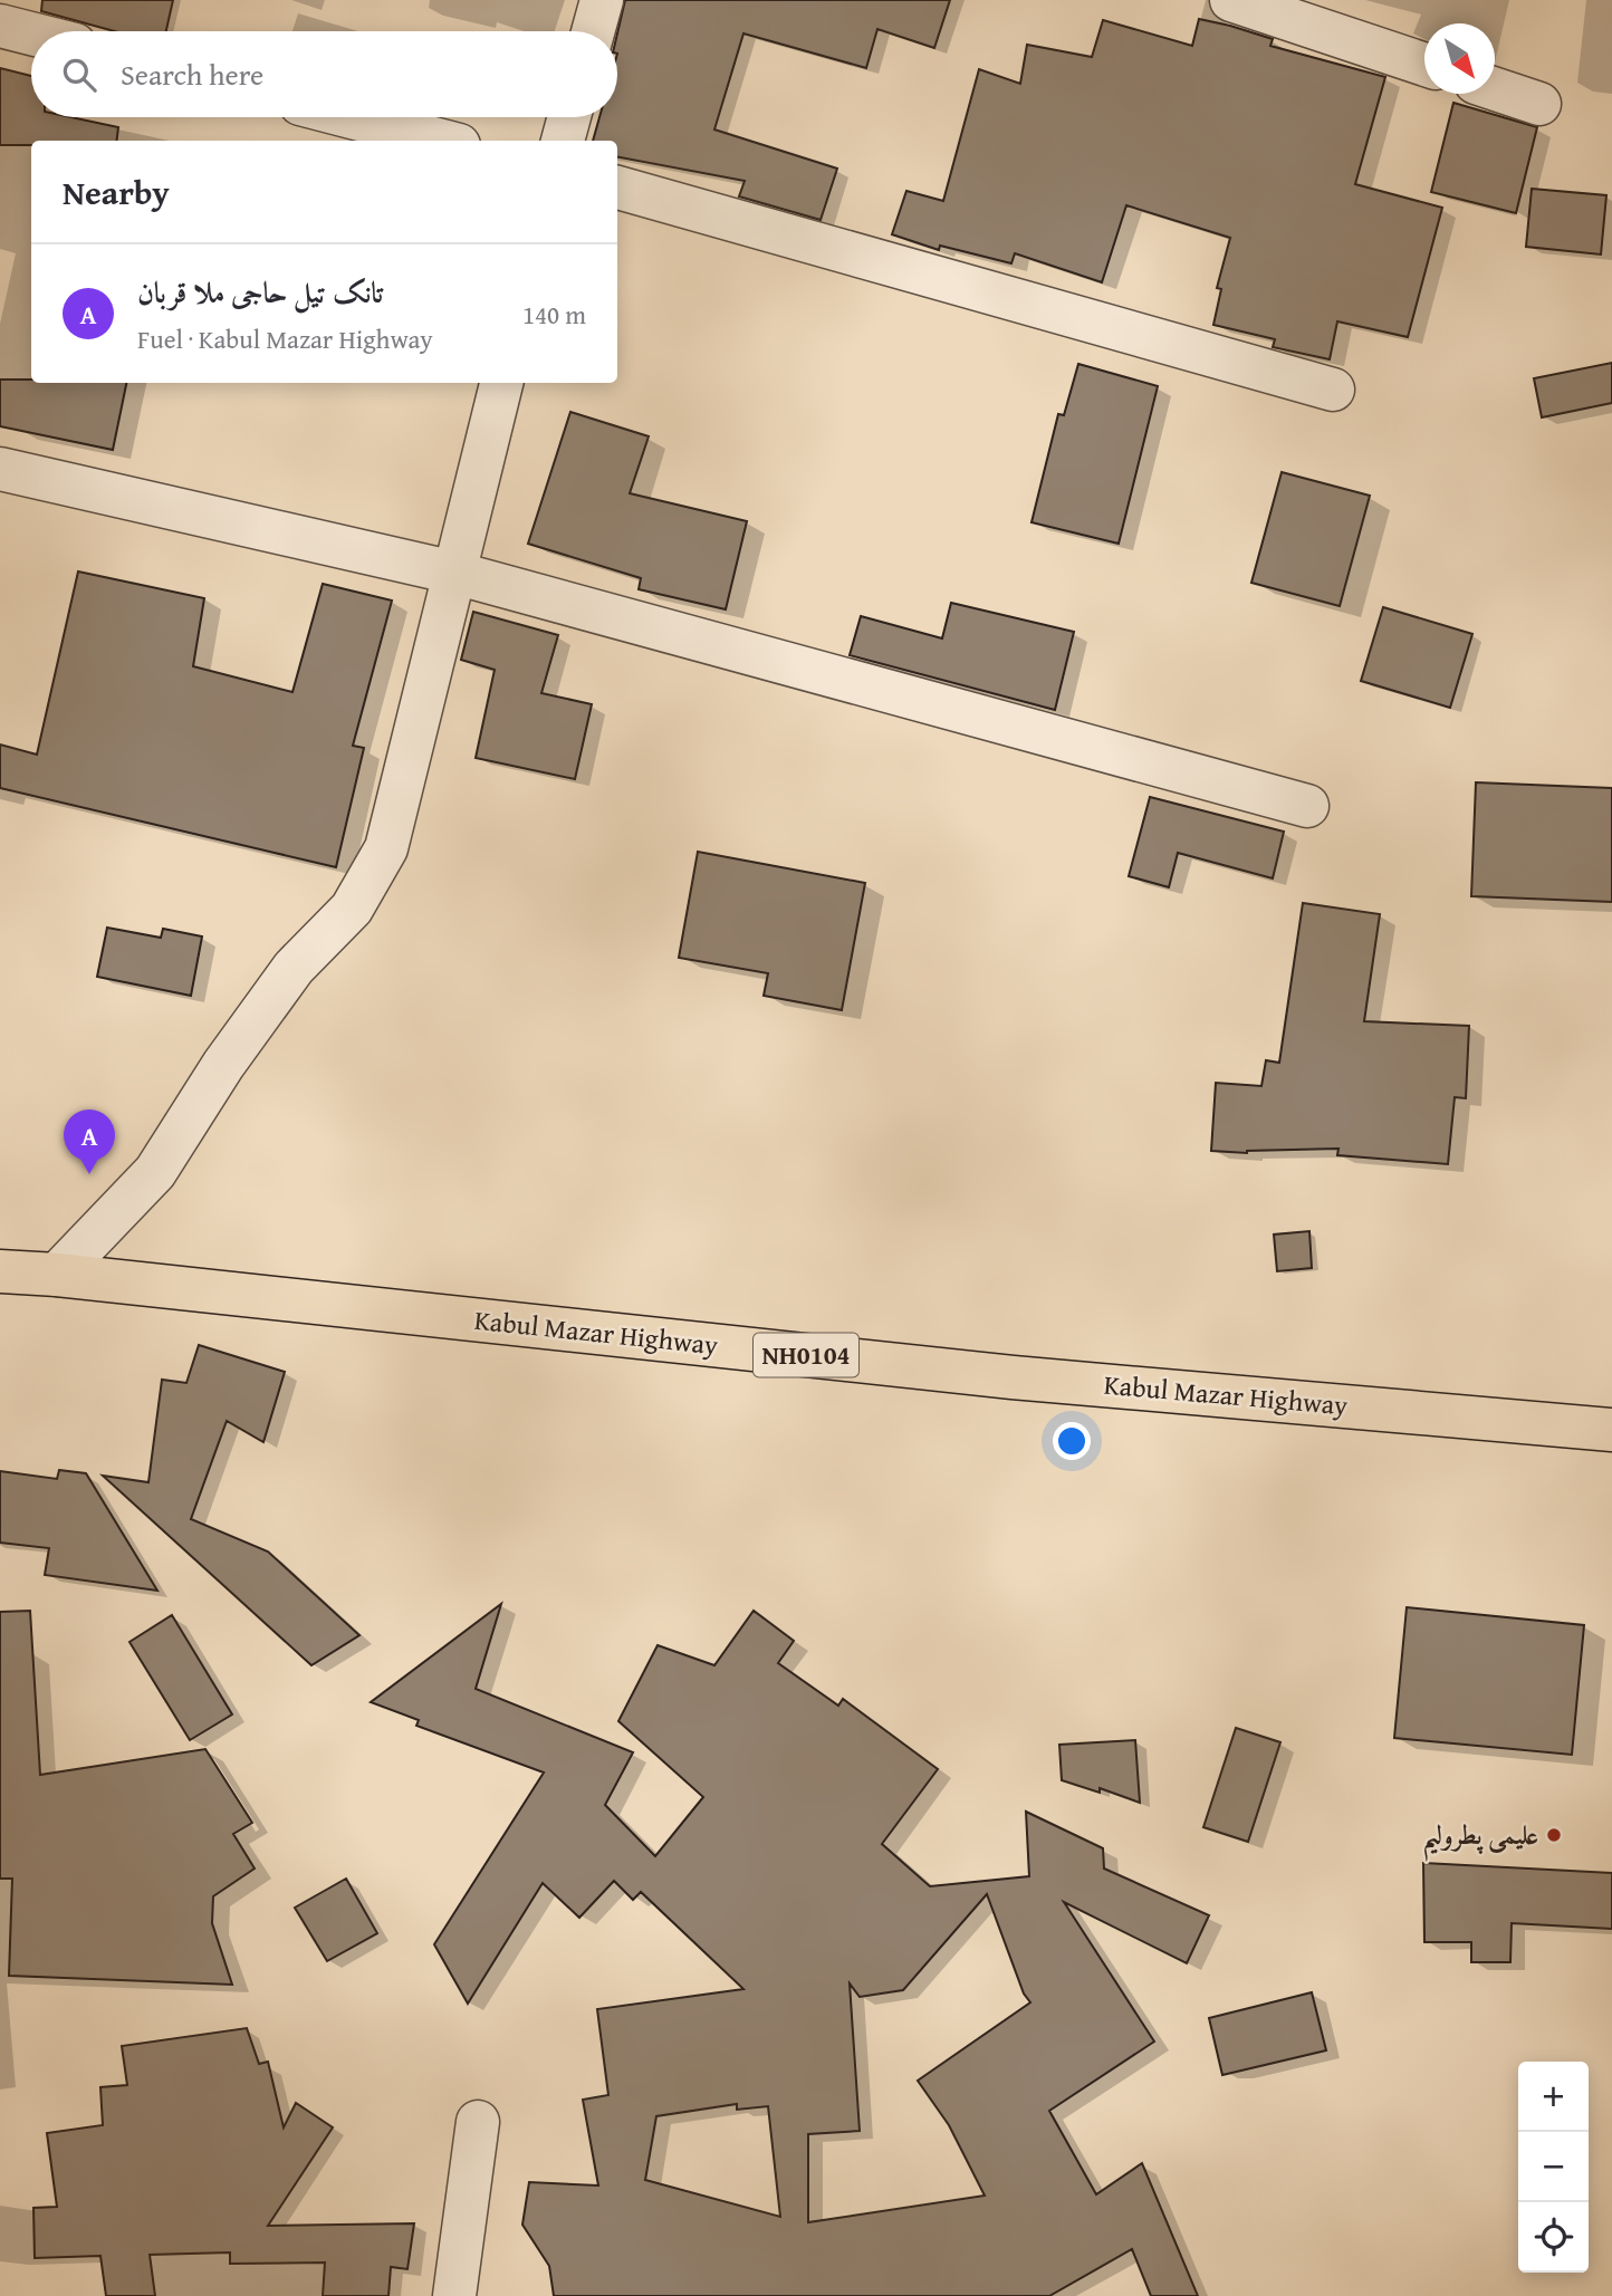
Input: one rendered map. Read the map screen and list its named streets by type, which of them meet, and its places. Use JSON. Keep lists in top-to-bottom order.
{
  "streets": {
    "highway": ["Kabul Mazar Highway", "NH0104"]
  },
  "places": ["علیمی پطرولیم"],
  "north": "bottom right",
  "page": {
    "search": "Search here",
    "heading": "Nearby",
    "list": [
      {
        "mark": "A",
        "name": "تانک تیل حاجی ملا قربان",
        "note": "Fuel · Kabul Mazar Highway",
        "value": "140 m"
      }
    ],
    "pins": "A",
    "map_buttons": ["+", "−"]
  }
}
